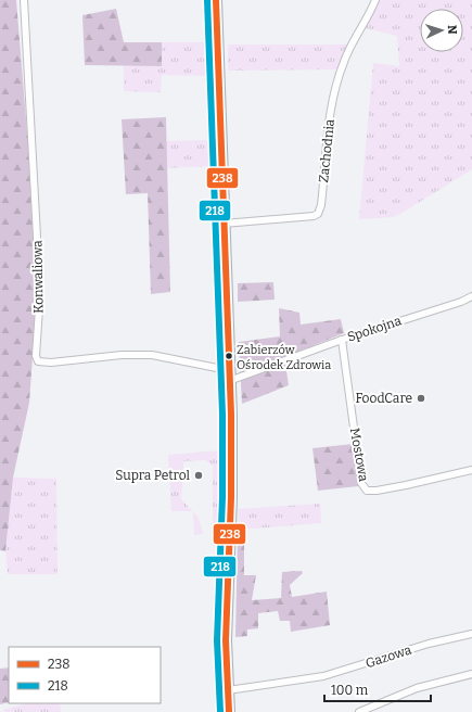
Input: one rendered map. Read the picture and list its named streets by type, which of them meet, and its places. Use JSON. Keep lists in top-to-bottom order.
{
  "streets": {
    "street": [
      "Zachodnia",
      "Konwaliowa",
      "Spokojna",
      "Mostowa",
      "Gazowa"
    ]
  },
  "crossings": [
    ["Konwaliowa", "Spokojna"],
    ["Spokojna", "Mostowa"]
  ],
  "places": ["Zabierzów Ośrodek Zdrowia", "FoodCare", "Supra Petrol"],
  "lines": ["transit line 238", "transit line 218"],
  "legend": ["238", "218"],
  "scale_bar": "100 m",
  "north": "right"
}
